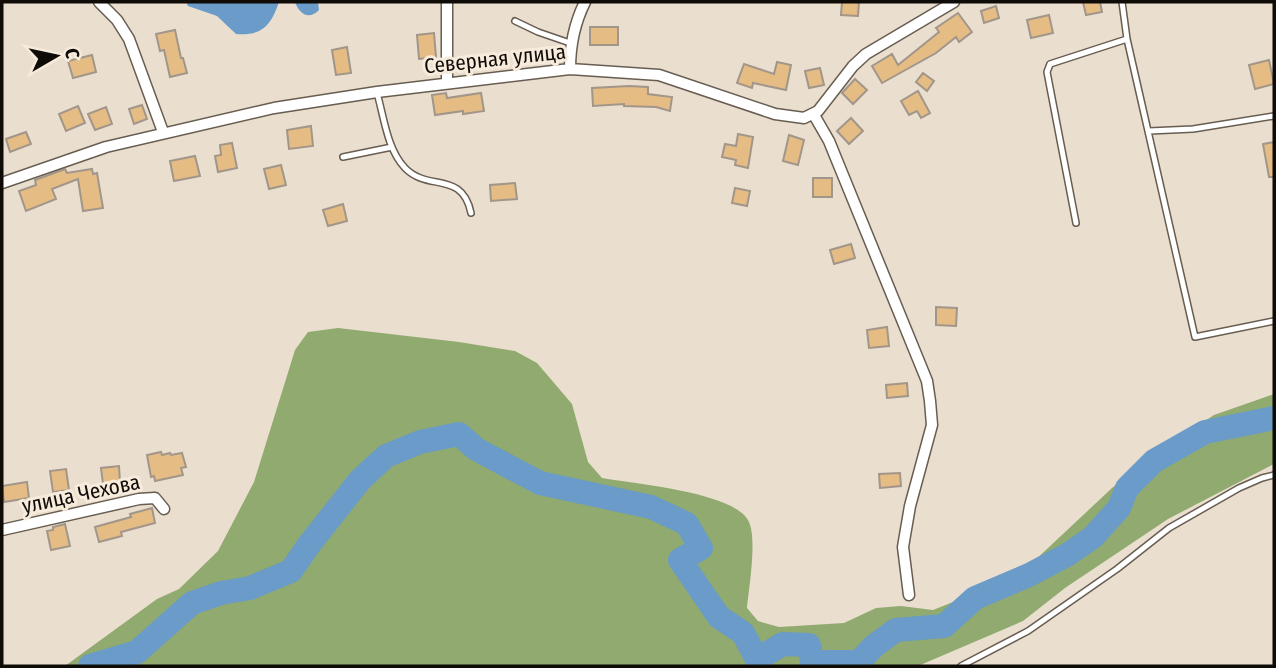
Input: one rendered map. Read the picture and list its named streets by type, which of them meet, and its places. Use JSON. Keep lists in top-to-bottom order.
{
  "streets": {
    "street": ["Северная улица", "улица Чехова"]
  },
  "north": "right"
}
